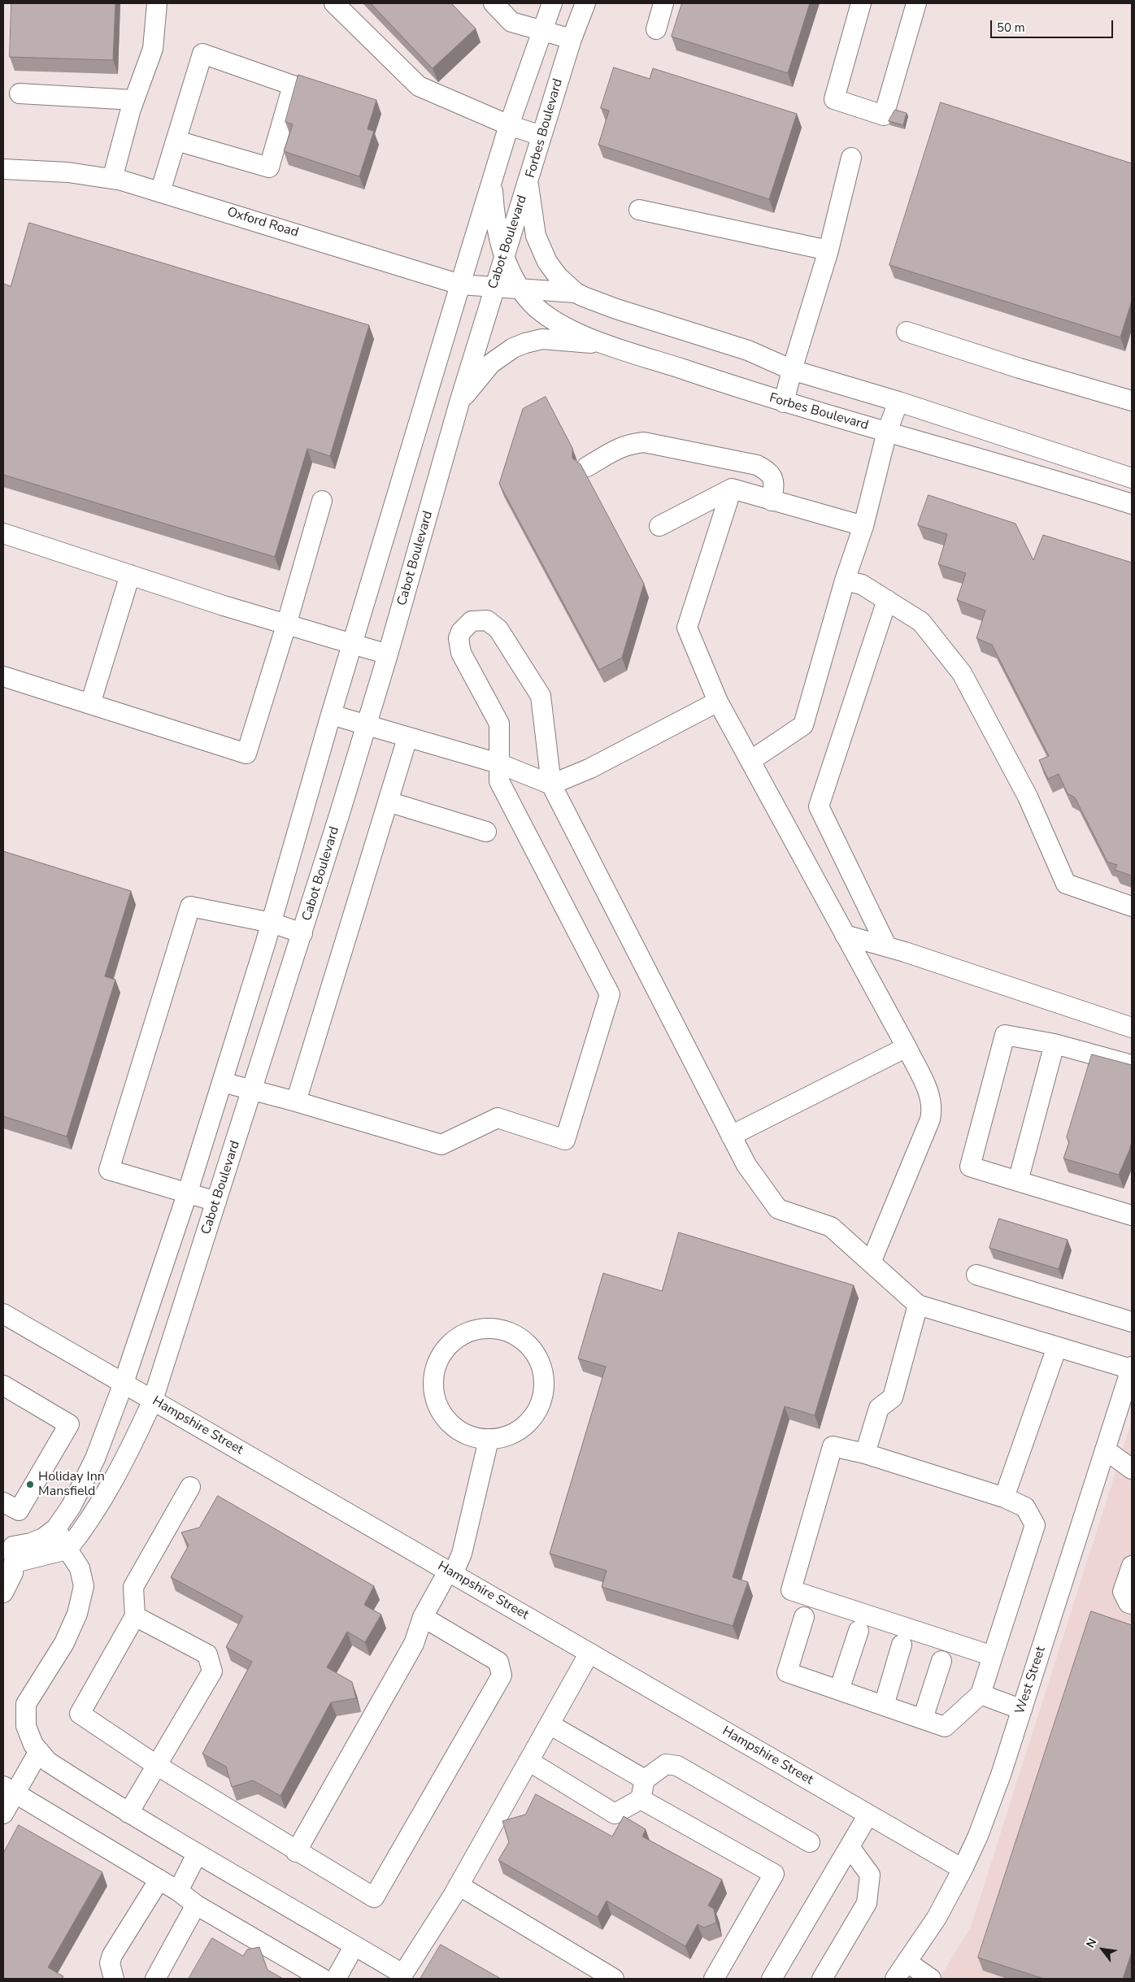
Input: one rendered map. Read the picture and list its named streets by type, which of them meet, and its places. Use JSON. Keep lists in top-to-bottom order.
{
  "streets": {
    "street": [
      "Forbes Boulevard",
      "Oxford Road",
      "Cabot Boulevard",
      "Hampshire Street",
      "West Street"
    ]
  },
  "crossings": [
    ["Forbes Boulevard", "Oxford Road"],
    ["Forbes Boulevard", "Cabot Boulevard"],
    ["Oxford Road", "Cabot Boulevard"],
    ["Cabot Boulevard", "Hampshire Street"],
    ["Hampshire Street", "West Street"]
  ],
  "places": ["Holiday Inn Mansfield"],
  "scale_bar": "50 m",
  "north": "top left"
}
